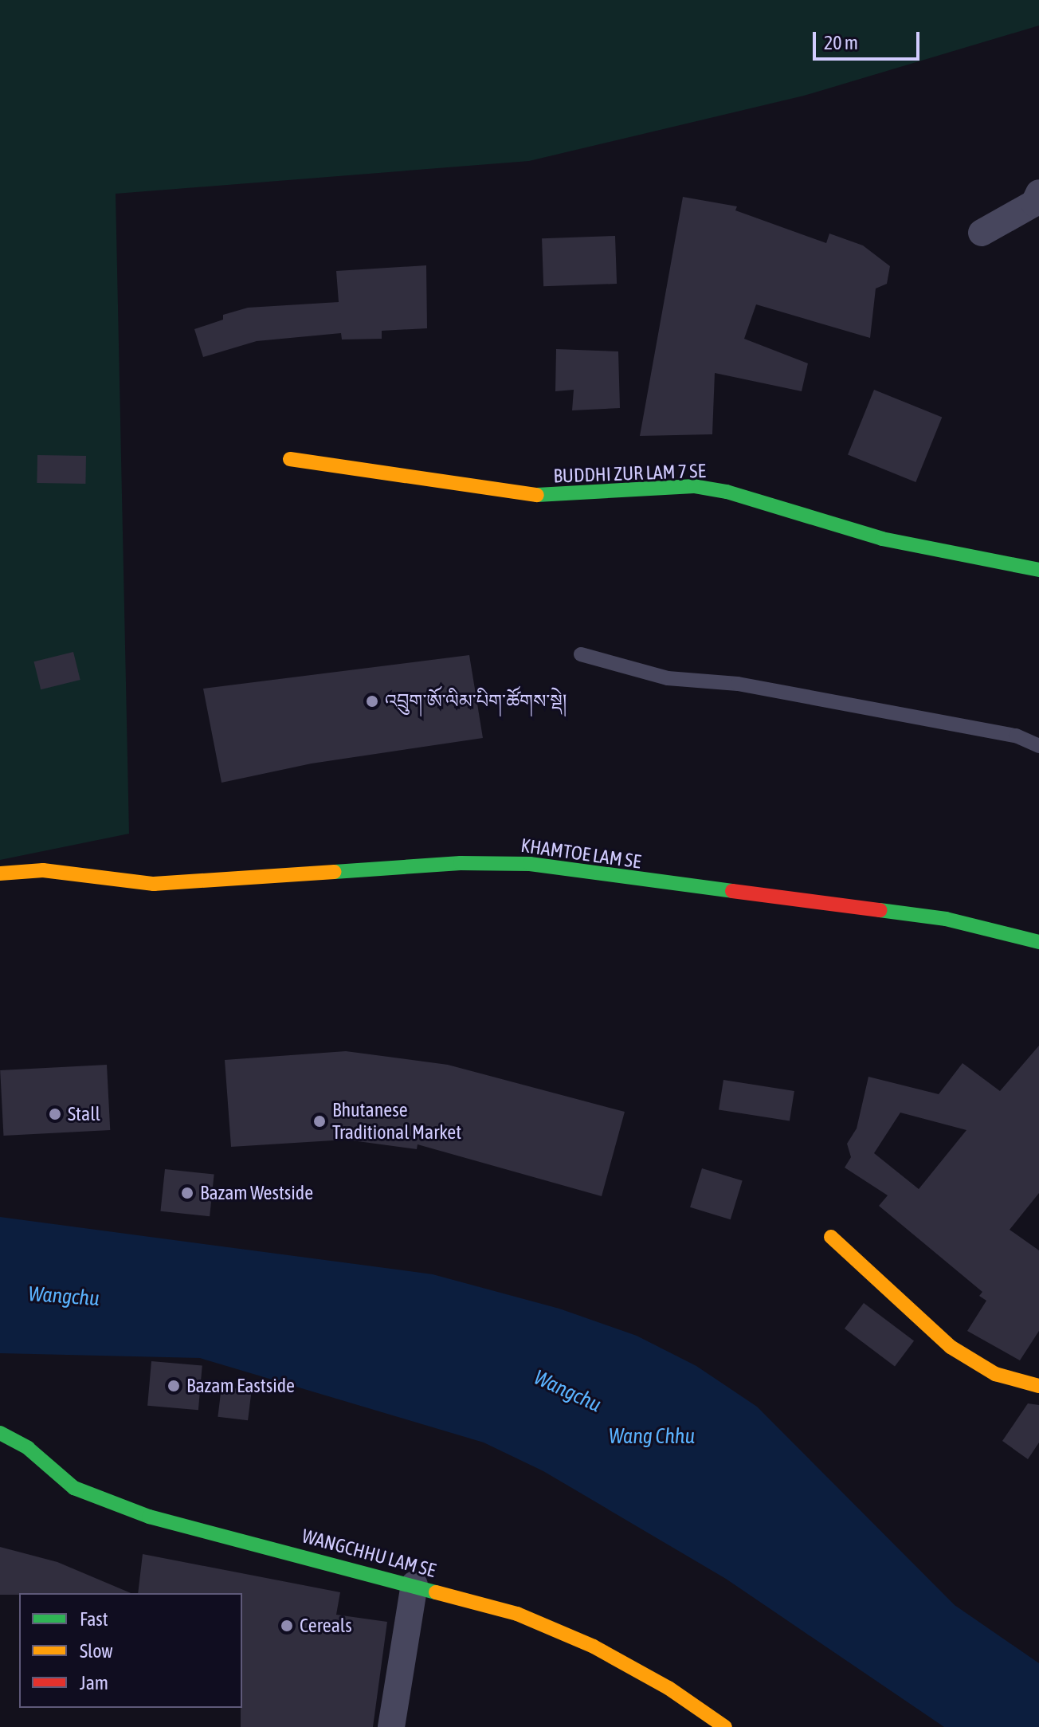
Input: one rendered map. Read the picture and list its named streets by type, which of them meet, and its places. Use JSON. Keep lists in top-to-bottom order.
{
  "streets": {
    "street": ["BUDDHI ZUR LAM 7 SE", "KHAMTOE LAM SE", "WANGCHHU LAM SE"]
  },
  "water": ["Wangchu", "Wang Chhu"],
  "places": [
    "འབྲུག་ཨོ་ལིམ་པིག་ཚོགས་སྡེ།",
    "Stall",
    "Bhutanese Traditional Market",
    "Bazam Westside",
    "Bazam Eastside",
    "Cereals"
  ],
  "legend": ["Fast", "Slow", "Jam"],
  "scale_bar": "20 m"
}
